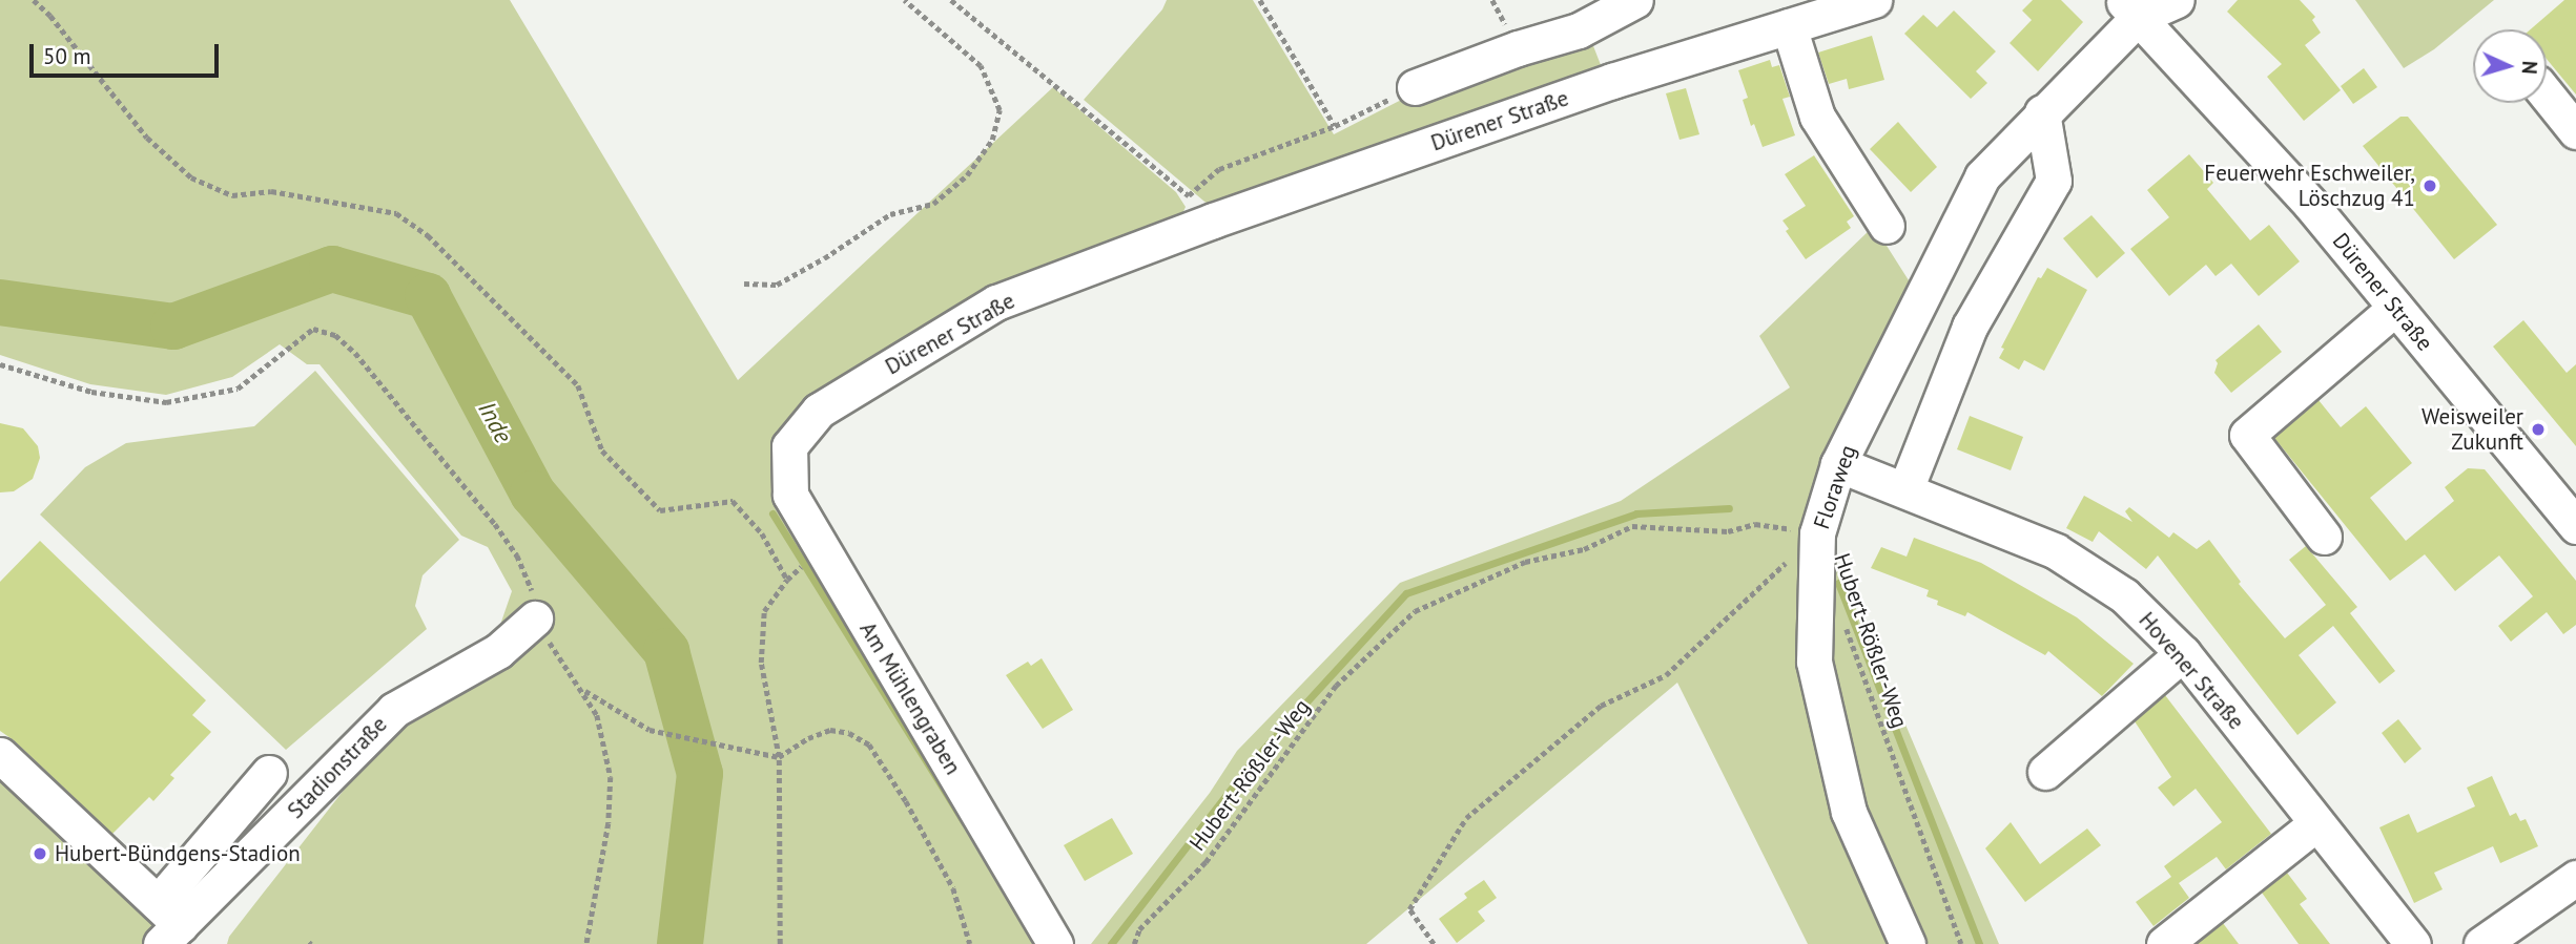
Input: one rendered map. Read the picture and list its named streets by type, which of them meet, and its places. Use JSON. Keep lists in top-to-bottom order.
{
  "streets": {
    "street": [
      "Dürener Straße",
      "Floraweg",
      "Hovener Straße",
      "Am Mühlengraben",
      "Stadionstraße"
    ],
    "path": ["Hubert-Rößler-Weg"]
  },
  "crossings": [
    ["Dürener Straße", "Floraweg"],
    ["Dürener Straße", "Am Mühlengraben"],
    ["Floraweg", "Hubert-Rößler-Weg"],
    ["Floraweg", "Hovener Straße"]
  ],
  "water": ["Inde"],
  "places": ["Feuerwehr Eschweiler, Löschzug 41", "Weisweiler Zukunft", "Hubert-Bündgens-Stadion"],
  "scale_bar": "50 m",
  "north": "right"
}
